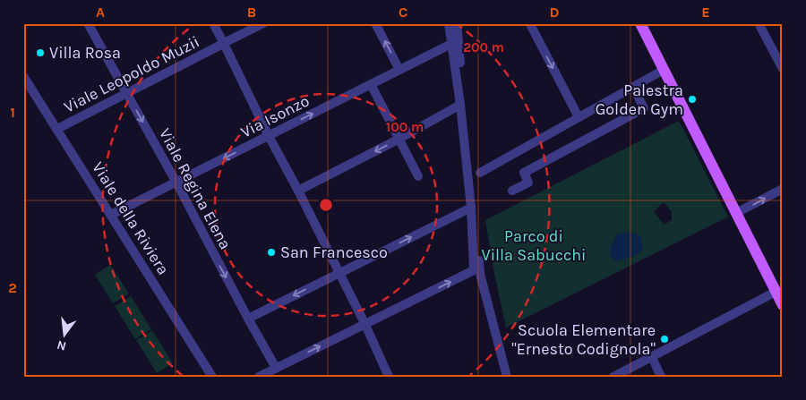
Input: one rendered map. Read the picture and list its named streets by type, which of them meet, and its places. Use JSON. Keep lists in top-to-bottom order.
{
  "streets": {
    "street": [
      "Viale Leopoldo Muzii",
      "Via Isonzo",
      "Viale Regina Elena",
      "Viale della Riviera"
    ]
  },
  "crossings": [
    ["Viale Leopoldo Muzii", "Viale Regina Elena"],
    ["Viale Leopoldo Muzii", "Viale della Riviera"],
    ["Via Isonzo", "Viale Regina Elena"],
    ["Via Isonzo", "Viale della Riviera"]
  ],
  "one_way": ["Viale Regina Elena"],
  "parks": ["Parco di Villa Sabucchi"],
  "places": [
    "Villa Rosa",
    "Palestra Golden Gym",
    "San Francesco",
    "Scuola Elementare \"Ernesto Codignola\""
  ],
  "north": "bottom",
  "grid": {
    "columns": [
      "A",
      "B",
      "C",
      "D",
      "E"
    ],
    "rows": ["1", "2"]
  },
  "rings": ["200 m", "100 m"]
}
